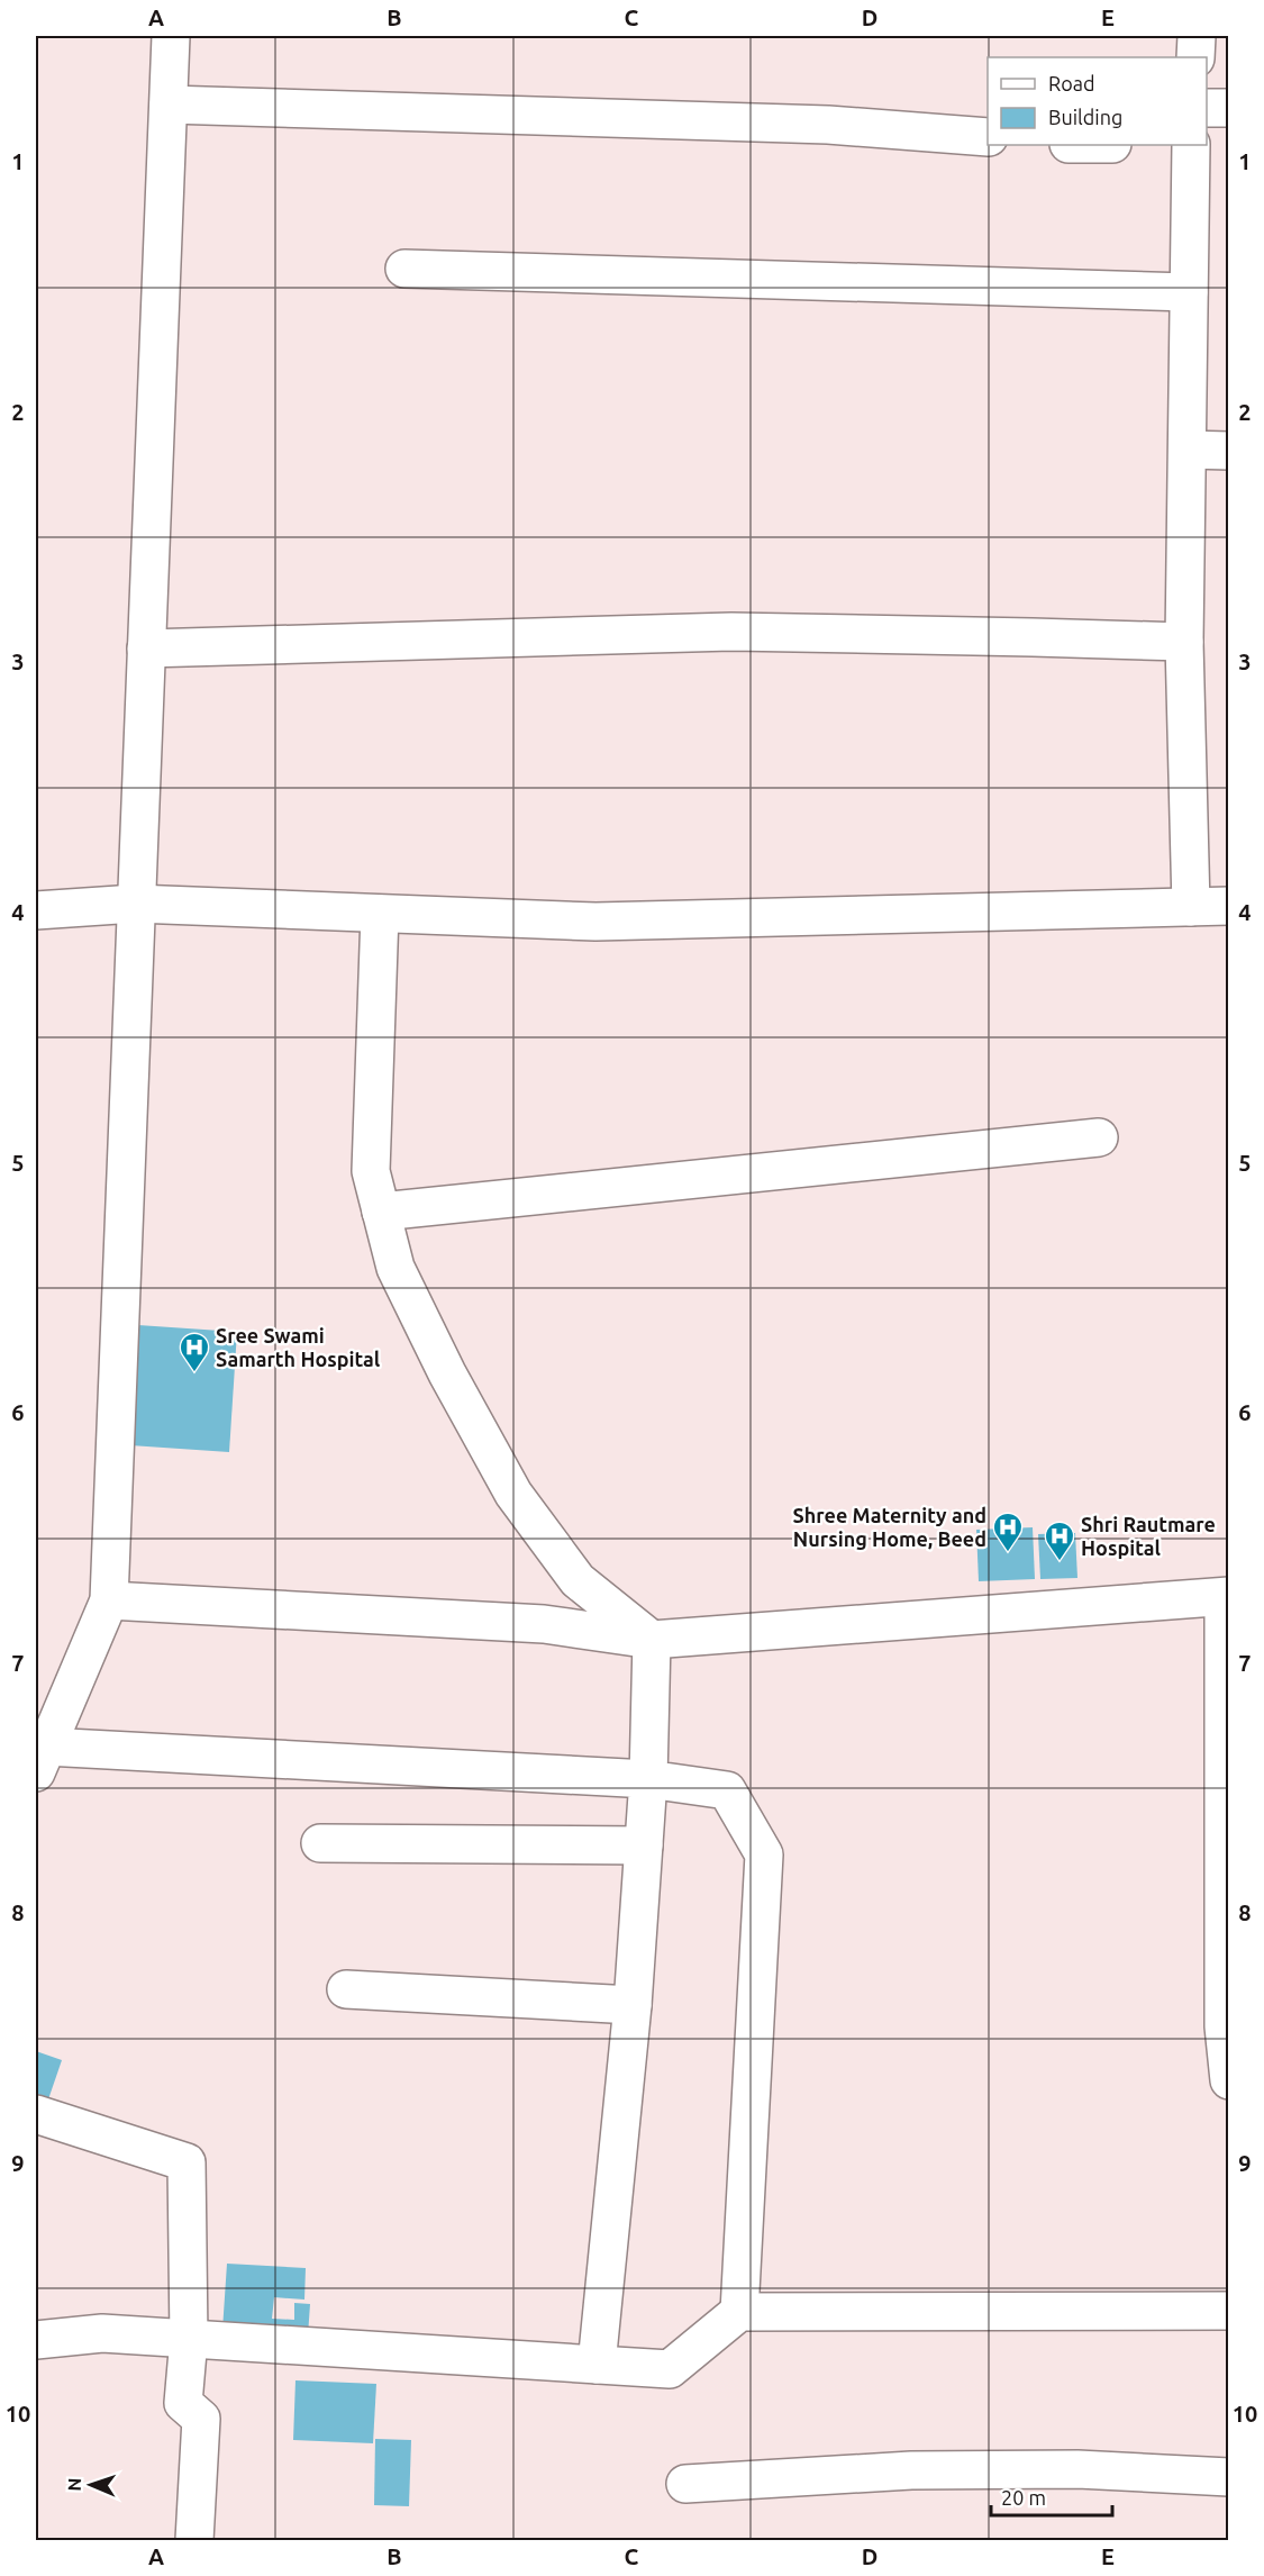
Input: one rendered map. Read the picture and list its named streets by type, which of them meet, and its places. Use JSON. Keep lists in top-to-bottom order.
{
  "places": {
    "hospital": ["Sree Swami Samarth Hospital", "Shree Maternity and Nursing Home, Beed", "Shri Rautmare Hospital"]
  },
  "legend": ["Road", "Building"],
  "scale_bar": "20 m",
  "north": "left",
  "grid": {
    "columns": [
      "A",
      "B",
      "C",
      "D",
      "E"
    ],
    "rows": [
      "1",
      "2",
      "3",
      "4",
      "5",
      "6",
      "7",
      "8",
      "9",
      "10"
    ]
  }
}
